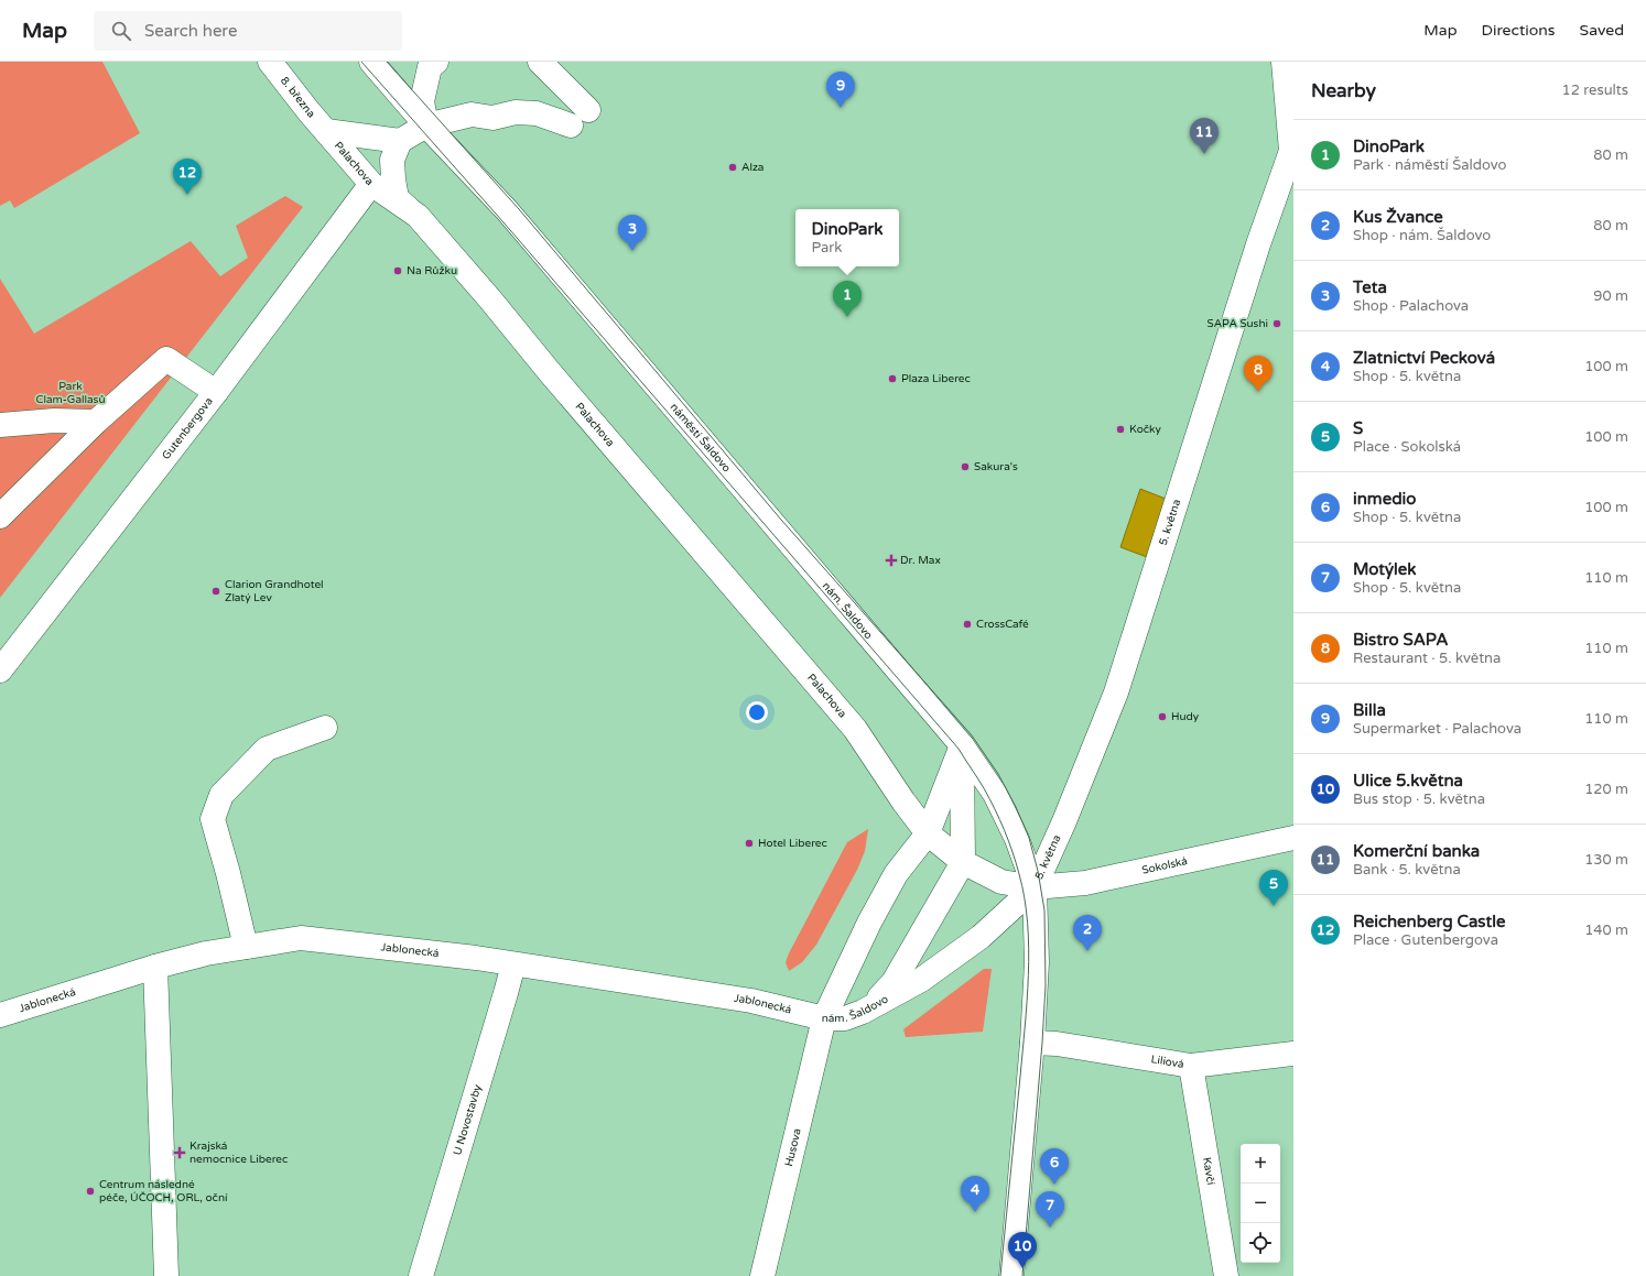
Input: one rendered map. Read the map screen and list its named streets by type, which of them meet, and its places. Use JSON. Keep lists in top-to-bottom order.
{
  "streets": {
    "street": [
      "8. března",
      "Palachova",
      "Gutenbergova",
      "náměstí Šaldovo",
      "5. května",
      "nám. Šaldovo",
      "Sokolská",
      "Jablonecká",
      "Liliová",
      "U Novostavby",
      "Husova",
      "Kavčí"
    ]
  },
  "crossings": [
    ["8. března", "Palachova"],
    ["Palachova", "Gutenbergova"],
    ["Palachova", "nám. Šaldovo"],
    ["náměstí Šaldovo", "nám. Šaldovo"],
    ["5. května", "nám. Šaldovo"],
    ["5. května", "Sokolská"],
    ["nám. Šaldovo", "Sokolská"],
    ["nám. Šaldovo", "Jablonecká"],
    ["nám. Šaldovo", "Liliová"],
    ["nám. Šaldovo", "Husova"],
    ["Jablonecká", "U Novostavby"],
    ["Jablonecká", "Husova"],
    ["Liliová", "Kavčí"]
  ],
  "parks": ["Park Clam-Gallasů"],
  "places": {
    "other": [
      "Alza",
      "Na Růžku",
      "SAPA Sushi",
      "Plaza Liberec",
      "Kočky",
      "Sakura's",
      "Clarion Grandhotel Zlatý Lev",
      "CrossCafé",
      "Hudy",
      "Hotel Liberec",
      "Centrum následné péče, ÚČOCH, ORL, oční"
    ],
    "health": ["Dr. Max", "Krajská nemocnice Liberec"]
  },
  "page": {
    "header": "Map",
    "search": "Search here",
    "nav": ["Map", "Directions", "Saved"],
    "heading": ["Nearby", "12 results"],
    "pins": [
      "9",
      "11",
      "12",
      "3",
      "1",
      "8",
      "5",
      "2",
      "6",
      "4",
      "7",
      "10"
    ],
    "list": [
      {
        "mark": "1",
        "name": "DinoPark",
        "note": "Park · náměstí Šaldovo",
        "value": "80 m"
      },
      {
        "mark": "2",
        "name": "Kus Žvance",
        "note": "Shop · nám. Šaldovo",
        "value": "80 m"
      },
      {
        "mark": "3",
        "name": "Teta",
        "note": "Shop · Palachova",
        "value": "90 m"
      },
      {
        "mark": "4",
        "name": "Zlatnictví Pecková",
        "note": "Shop · 5. května",
        "value": "100 m"
      },
      {
        "mark": "5",
        "name": "S",
        "note": "Place · Sokolská",
        "value": "100 m"
      },
      {
        "mark": "6",
        "name": "inmedio",
        "note": "Shop · 5. května",
        "value": "100 m"
      },
      {
        "mark": "7",
        "name": "Motýlek",
        "note": "Shop · 5. května",
        "value": "110 m"
      },
      {
        "mark": "8",
        "name": "Bistro SAPA",
        "note": "Restaurant · 5. května",
        "value": "110 m"
      },
      {
        "mark": "9",
        "name": "Billa",
        "note": "Supermarket · Palachova",
        "value": "110 m"
      },
      {
        "mark": "10",
        "name": "Ulice 5.května",
        "note": "Bus stop · 5. května",
        "value": "120 m"
      },
      {
        "mark": "11",
        "name": "Komerční banka",
        "note": "Bank · 5. května",
        "value": "130 m"
      },
      {
        "mark": "12",
        "name": "Reichenberg Castle",
        "note": "Place · Gutenbergova",
        "value": "140 m"
      }
    ],
    "popup": ["DinoPark", "Park"],
    "map_buttons": ["+", "−"]
  }
}
